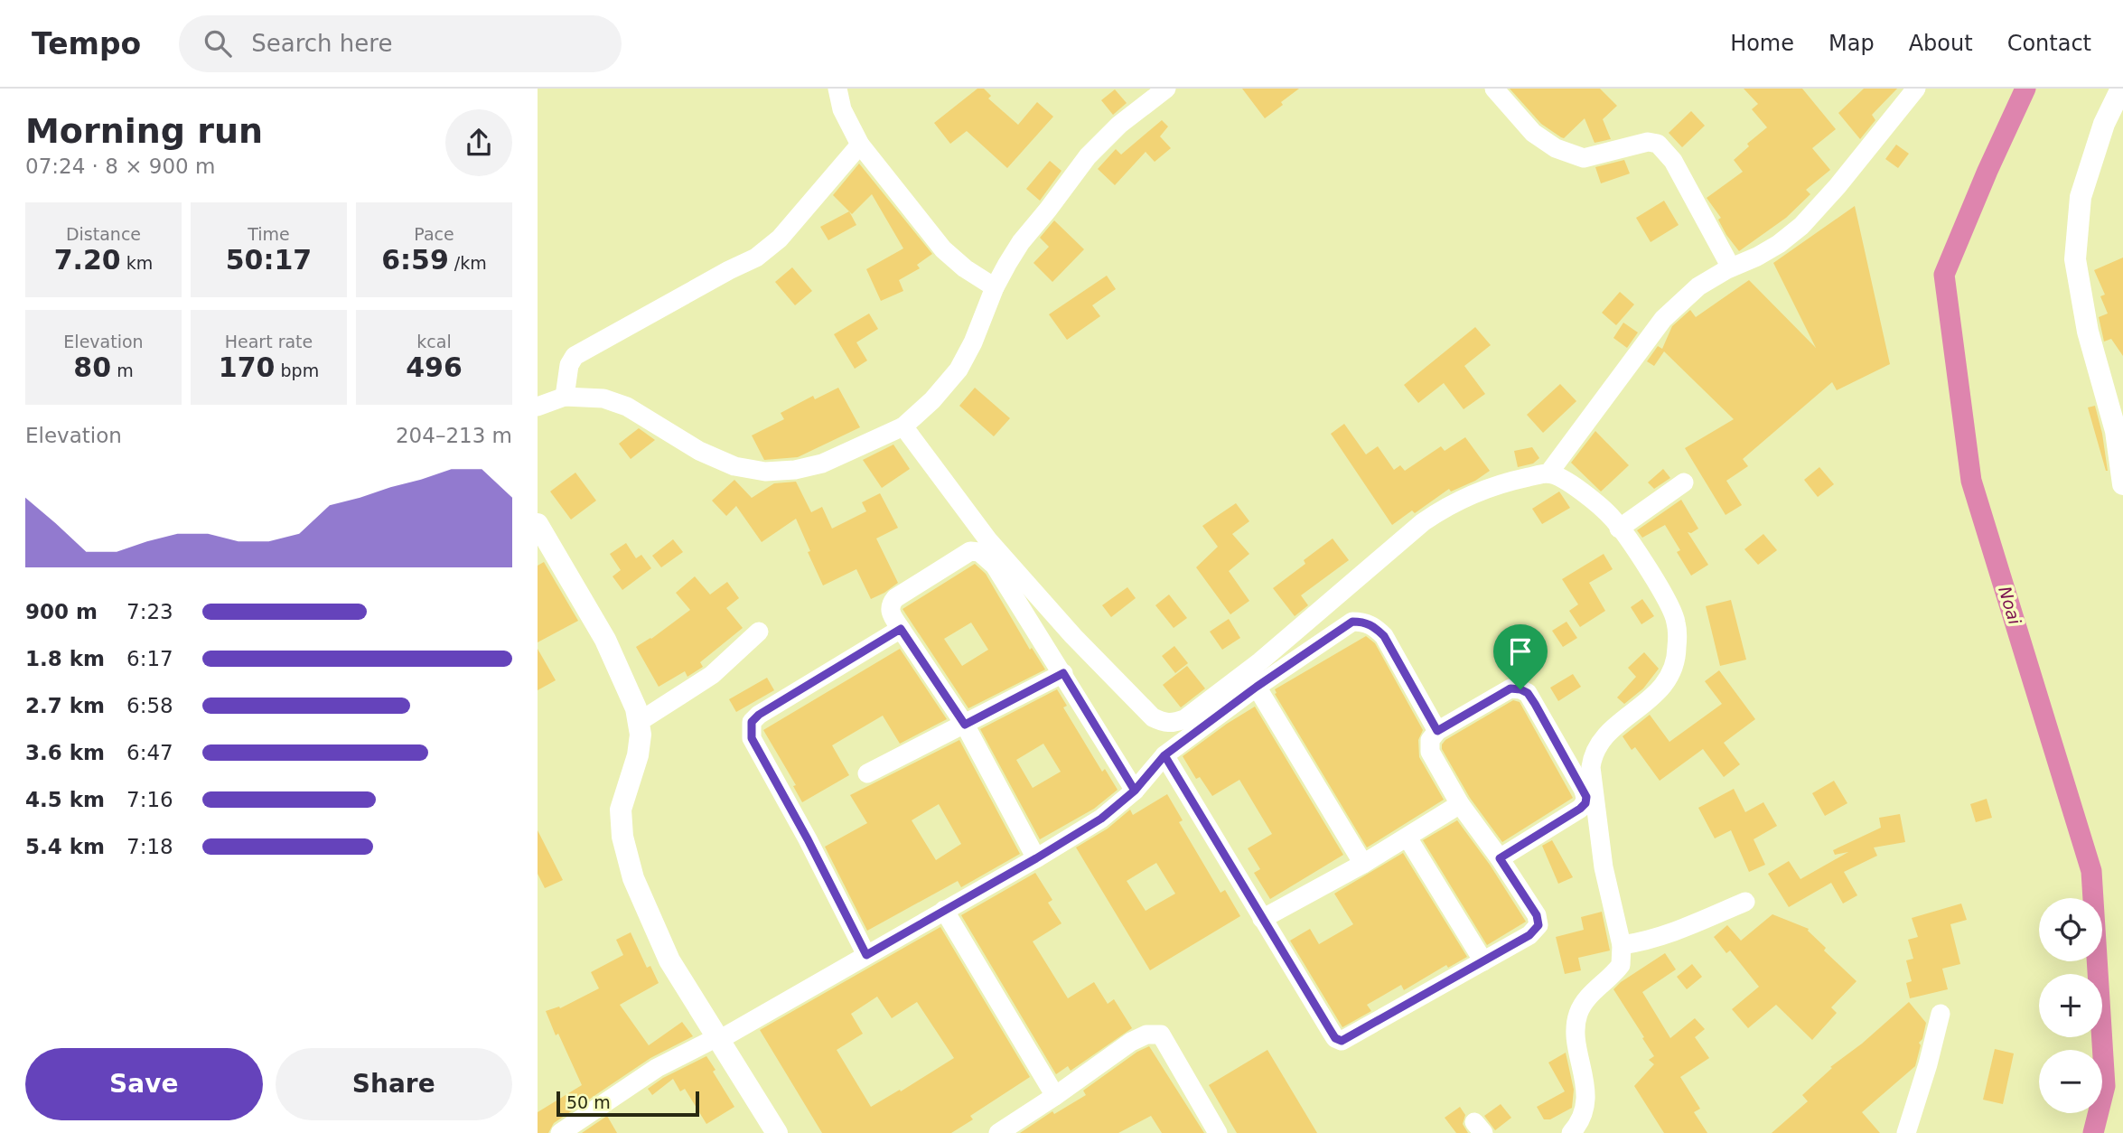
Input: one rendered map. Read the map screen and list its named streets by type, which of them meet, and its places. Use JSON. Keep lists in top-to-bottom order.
{
  "water": ["Noai"],
  "scale_bar": "50 m",
  "page": {
    "header": "Tempo",
    "search": "Search here",
    "nav": [
      "Home",
      "Map",
      "About",
      "Contact"
    ],
    "heading": ["Morning run", "07:24 · 8 × 900 m"],
    "stats": [
      ["Distance", "7.20 km"],
      ["Time", "50:17"],
      ["Pace", "6:59 /km"],
      ["Elevation", "80 m"],
      ["Heart rate", "170 bpm"],
      ["kcal", "496"]
    ],
    "chart": ["Elevation", "204–213 m"],
    "list": [
      {
        "name": "900 m",
        "note": "7:23"
      },
      {
        "name": "1.8 km",
        "note": "6:17"
      },
      {
        "name": "2.7 km",
        "note": "6:58"
      },
      {
        "name": "3.6 km",
        "note": "6:47"
      },
      {
        "name": "4.5 km",
        "note": "7:16"
      },
      {
        "name": "5.4 km",
        "note": "7:18"
      }
    ],
    "map_buttons": ["+", "−"],
    "buttons": ["Save", "Share"],
    "scale": "50 m"
  }
}
